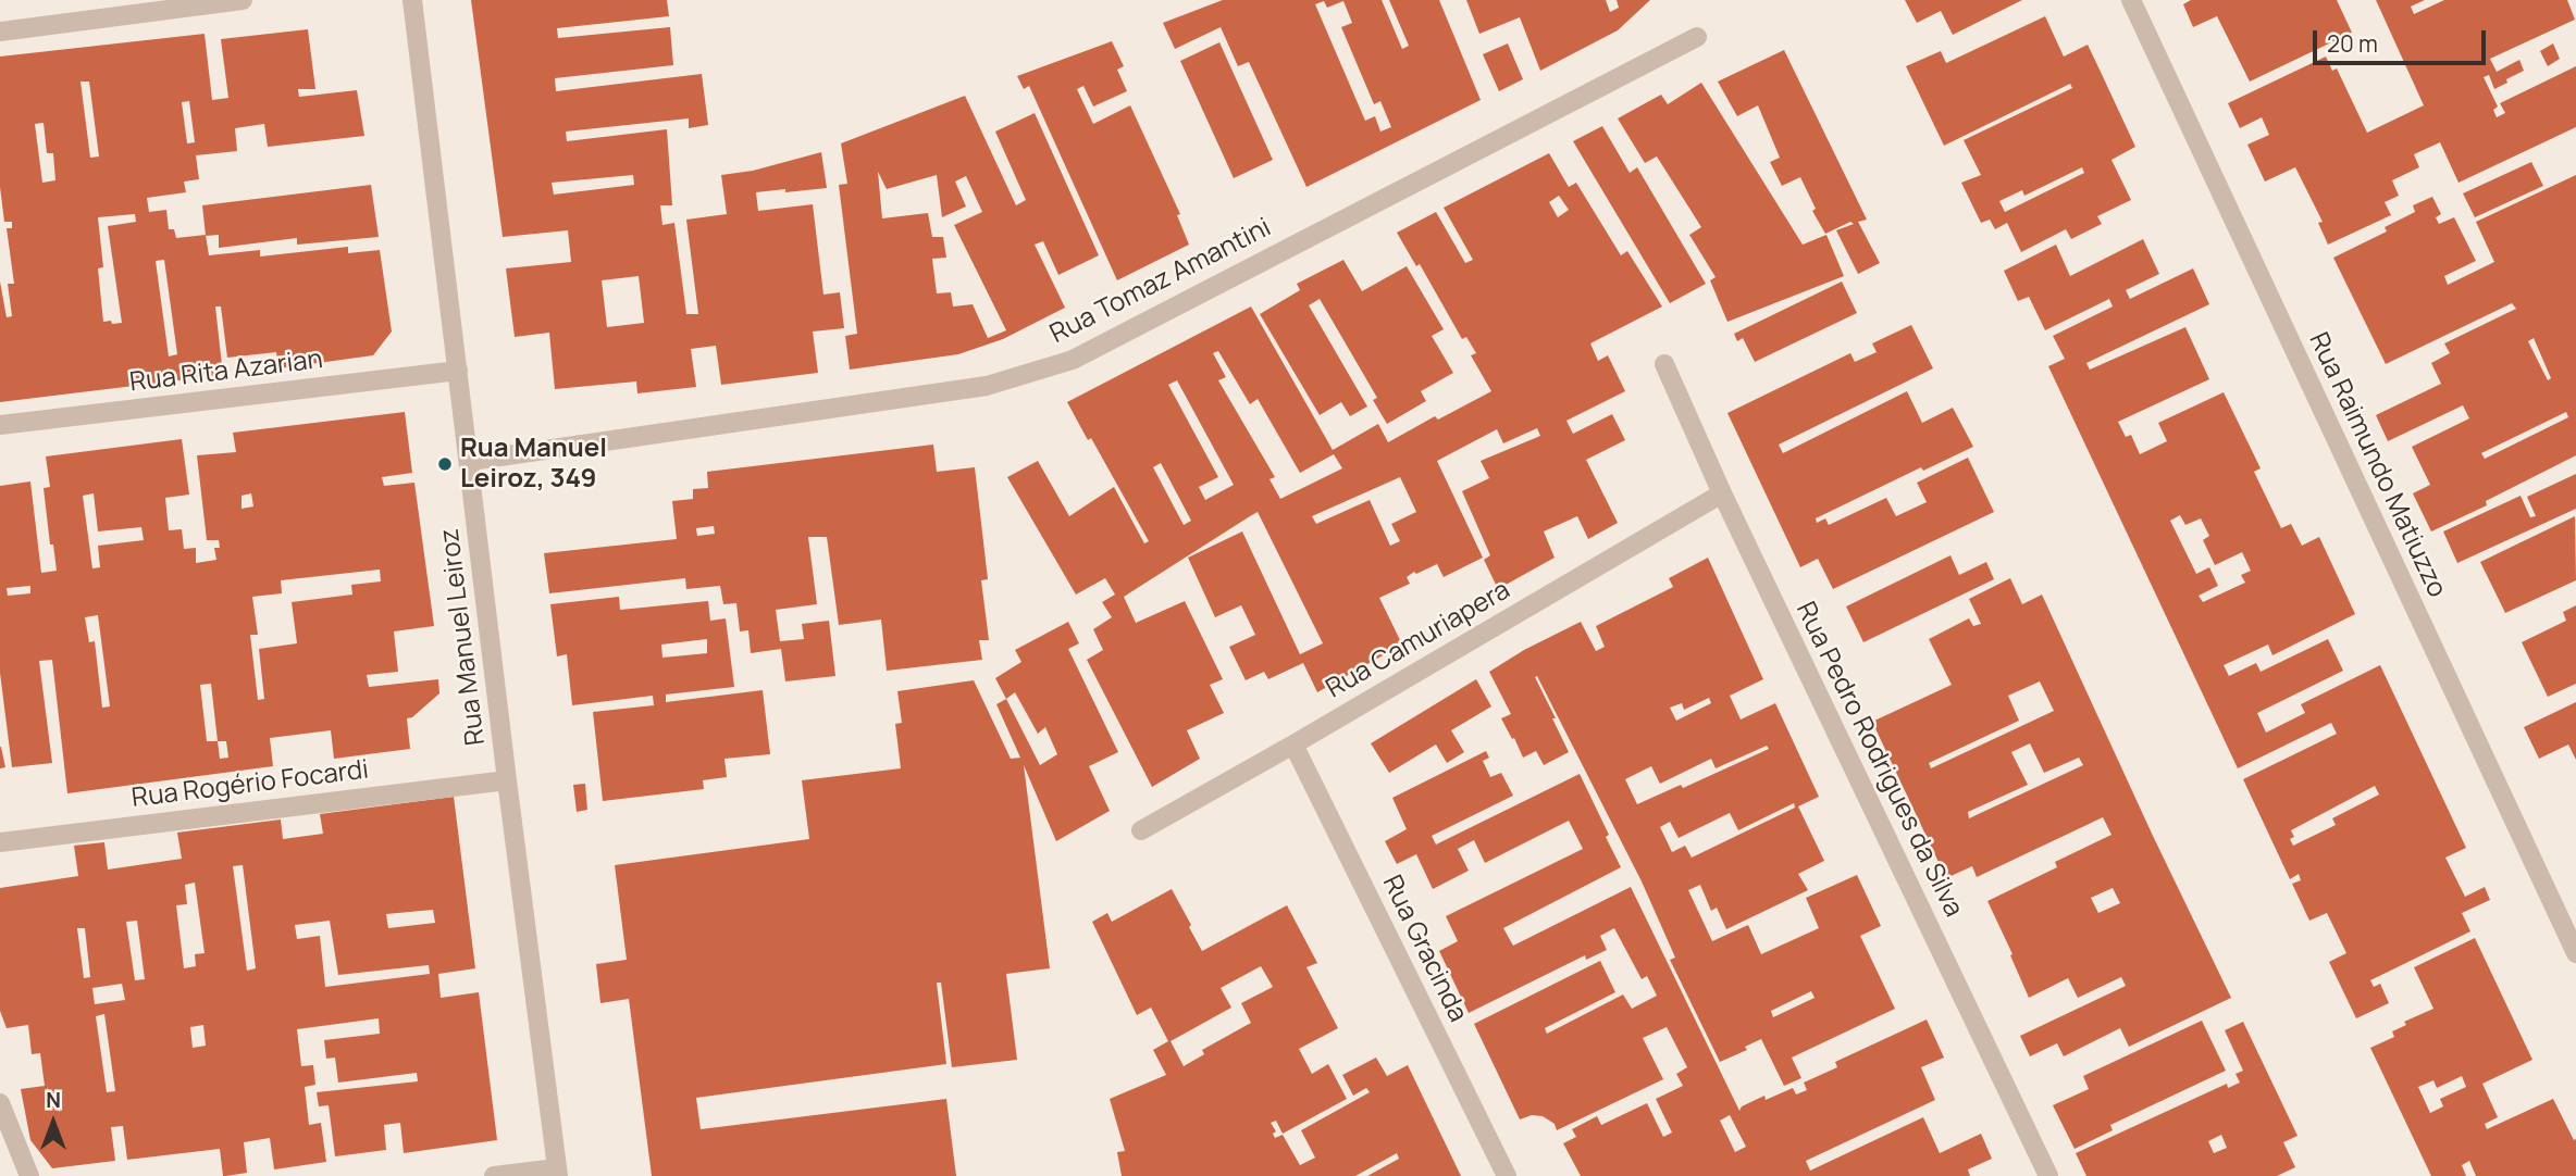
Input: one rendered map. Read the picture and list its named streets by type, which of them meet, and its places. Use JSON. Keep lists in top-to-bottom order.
{
  "streets": {
    "street": [
      "Rua Tomaz Amantini",
      "Rua Rita Azarian",
      "Rua Raimundo Matiuzzo",
      "Rua Manuel Leiroz",
      "Rua Camuriapera",
      "Rua Pedro Rodrigues da Silva",
      "Rua Rogério Focardi",
      "Rua Gracinda"
    ]
  },
  "crossings": [
    ["Rua Tomaz Amantini", "Rua Manuel Leiroz"],
    ["Rua Rita Azarian", "Rua Manuel Leiroz"],
    ["Rua Manuel Leiroz", "Rua Rogério Focardi"],
    ["Rua Camuriapera", "Rua Pedro Rodrigues da Silva"],
    ["Rua Camuriapera", "Rua Gracinda"]
  ],
  "places": ["Rua Manuel Leiroz, 349"],
  "scale_bar": "20 m",
  "north": "top"
}
